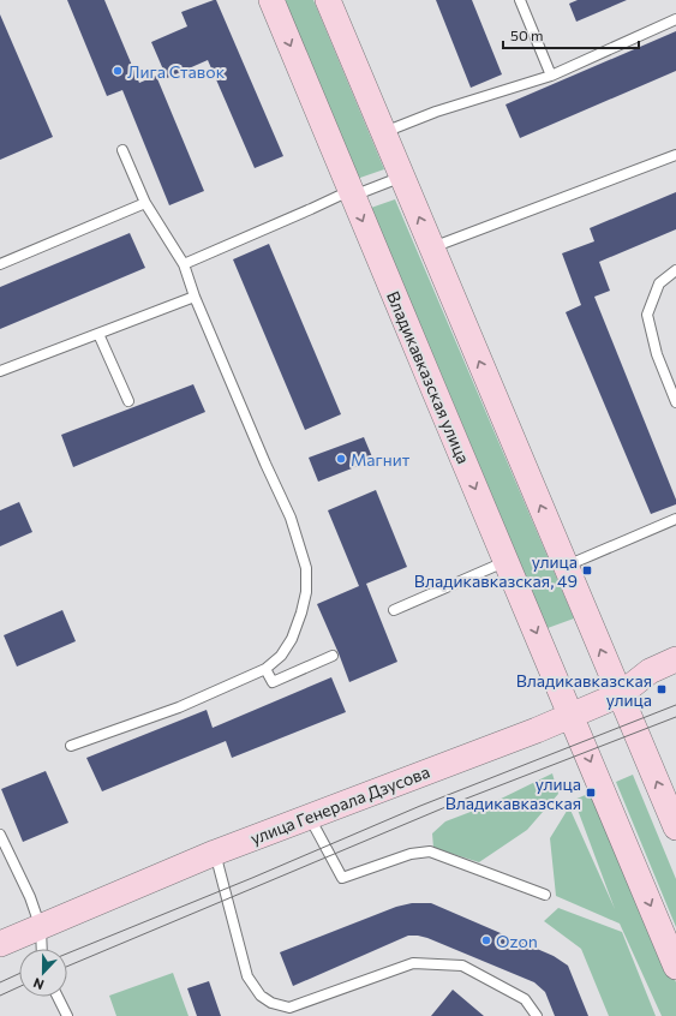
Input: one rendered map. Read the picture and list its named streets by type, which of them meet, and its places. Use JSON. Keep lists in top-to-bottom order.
{
  "streets": {
    "main road": ["Владикавказская улица", "улица Генерала Дзусова"]
  },
  "crossings": [
    ["Владикавказская улица", "улица Генерала Дзусова"]
  ],
  "places": {
    "other": ["Лига Ставок", "Магнит", "Ozon"],
    "transit": ["улица Владикавказская, 49", "Владикавказская улица", "улица Владикавказская"]
  },
  "scale_bar": "50 m",
  "north": "bottom"
}
